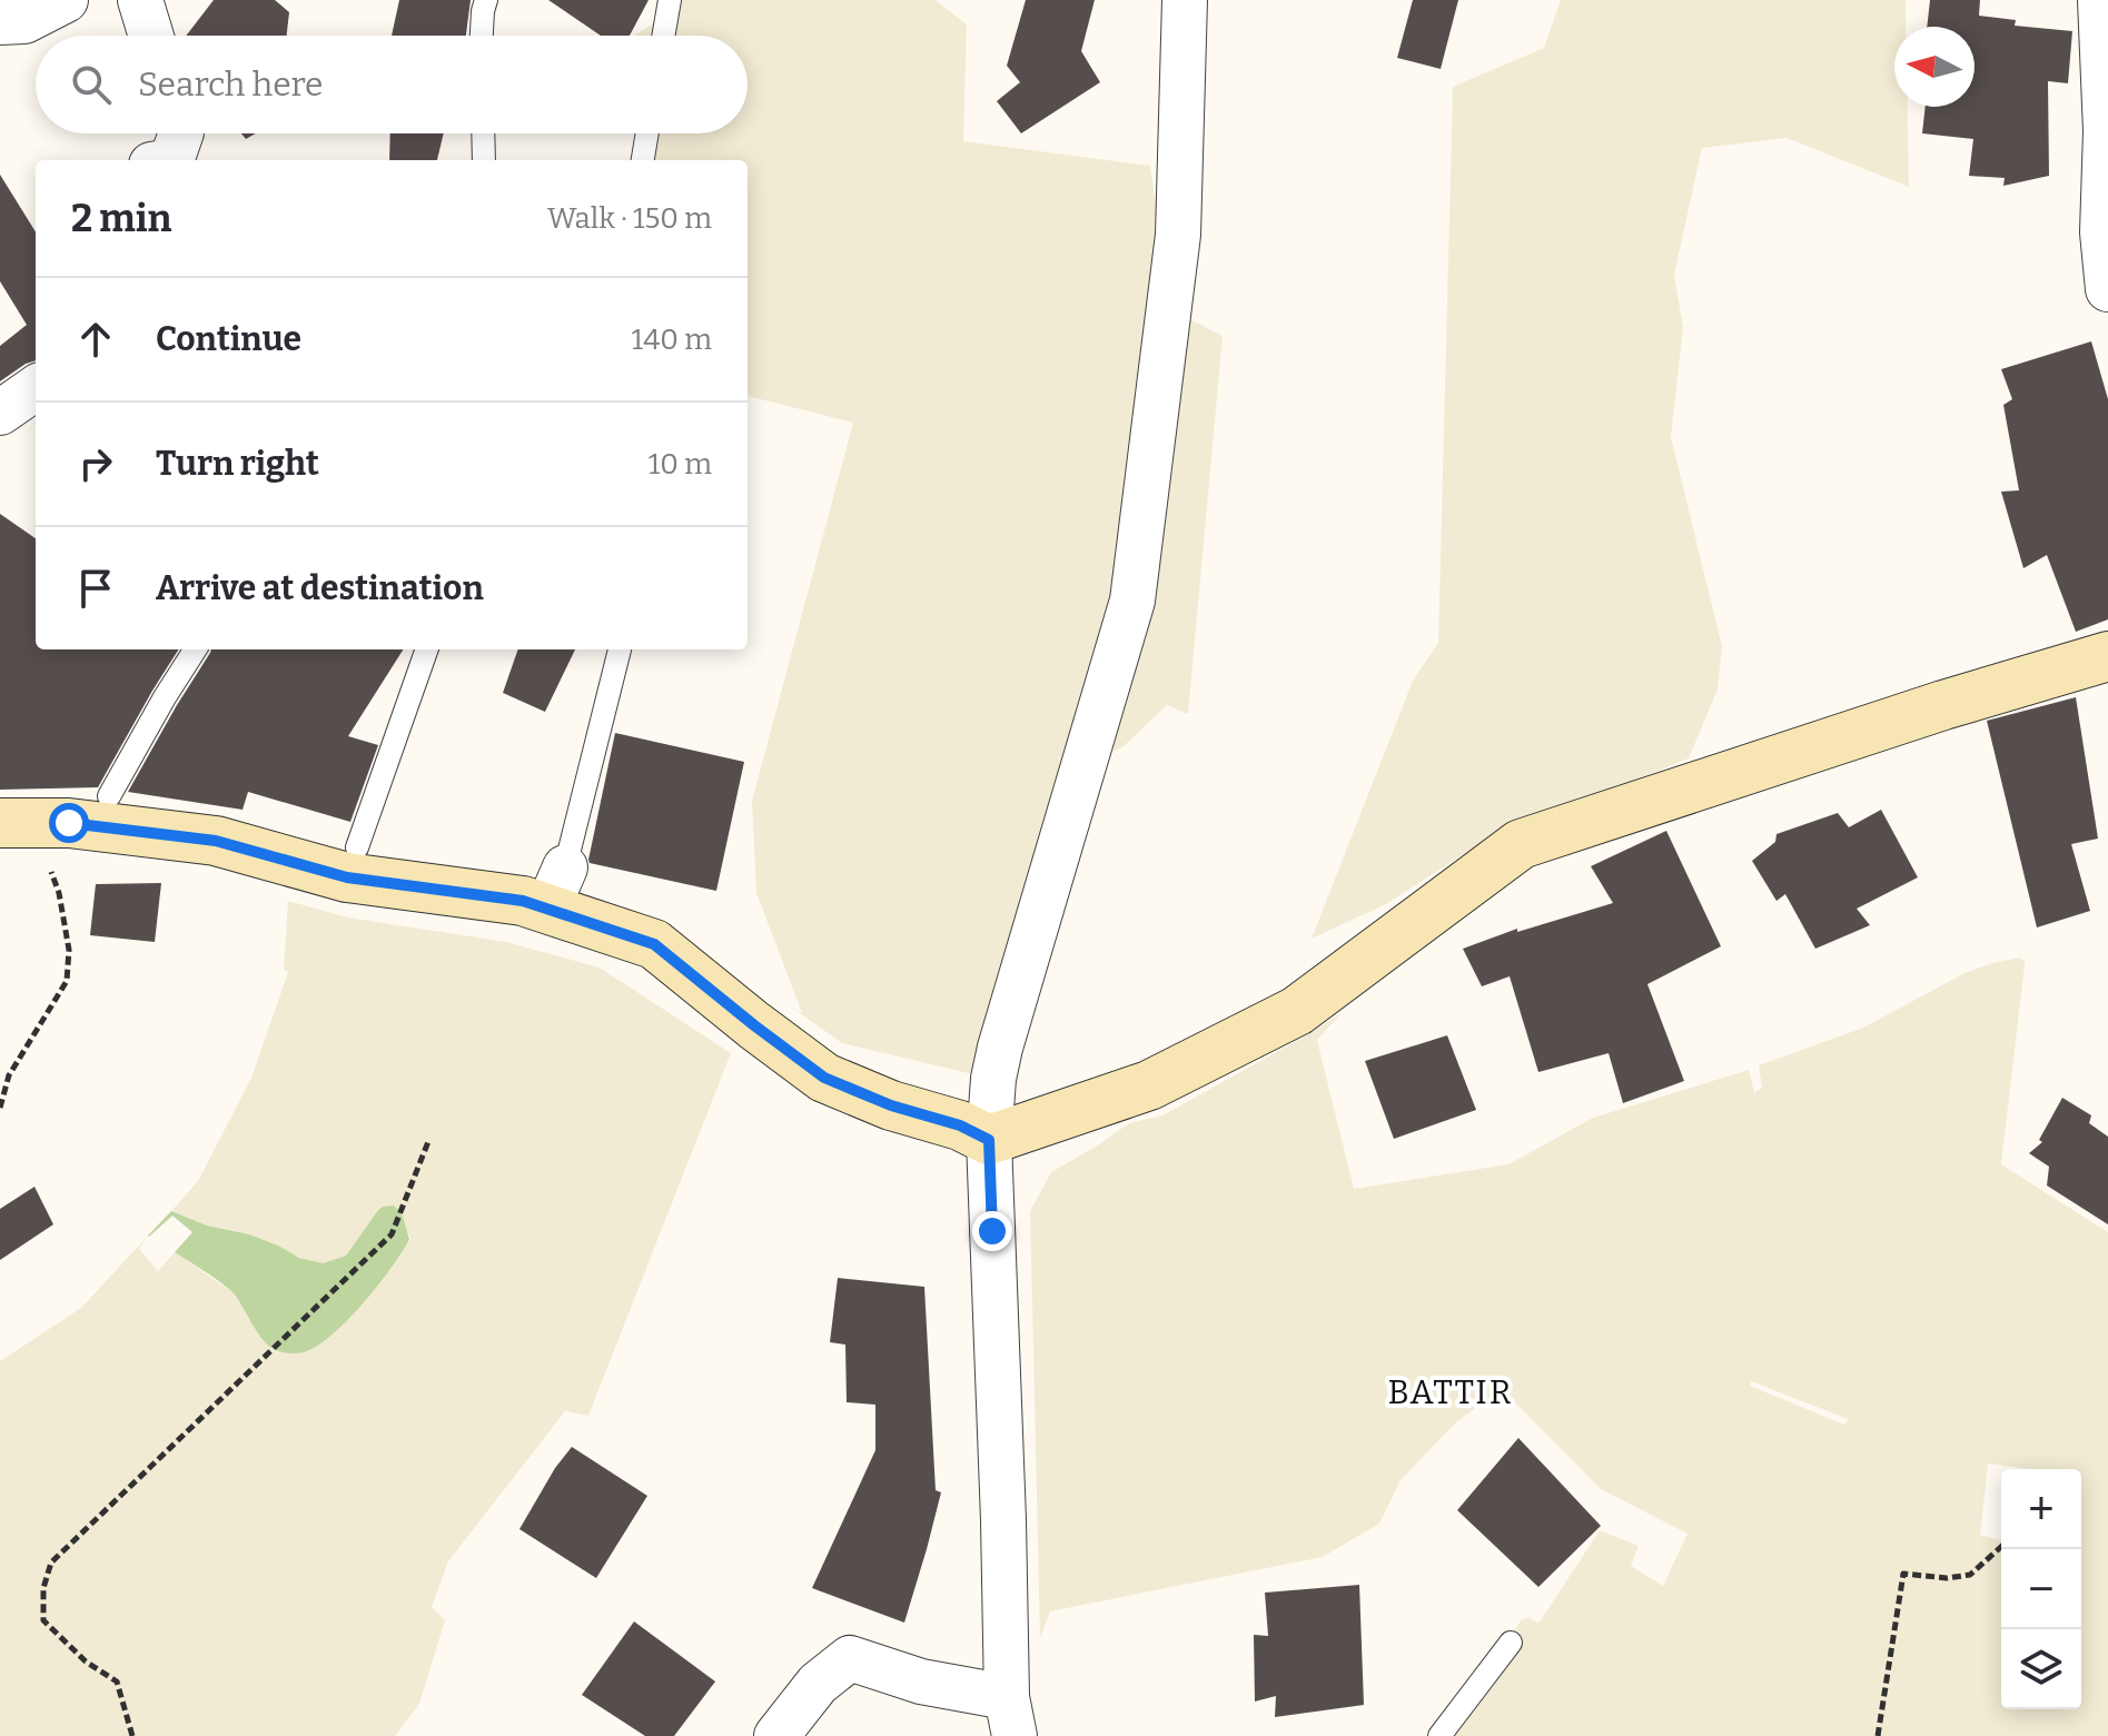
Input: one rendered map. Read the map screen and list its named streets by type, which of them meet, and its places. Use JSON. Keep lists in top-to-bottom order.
{
  "districts": ["BATTIR"],
  "north": "left",
  "page": {
    "search": "Search here",
    "heading": ["2 min", "Walk · 150 m"],
    "list": [
      ["Continue", "140 m"],
      ["Turn right", "10 m"],
      "Arrive at destination"
    ],
    "map_buttons": ["+", "−"]
  }
}
